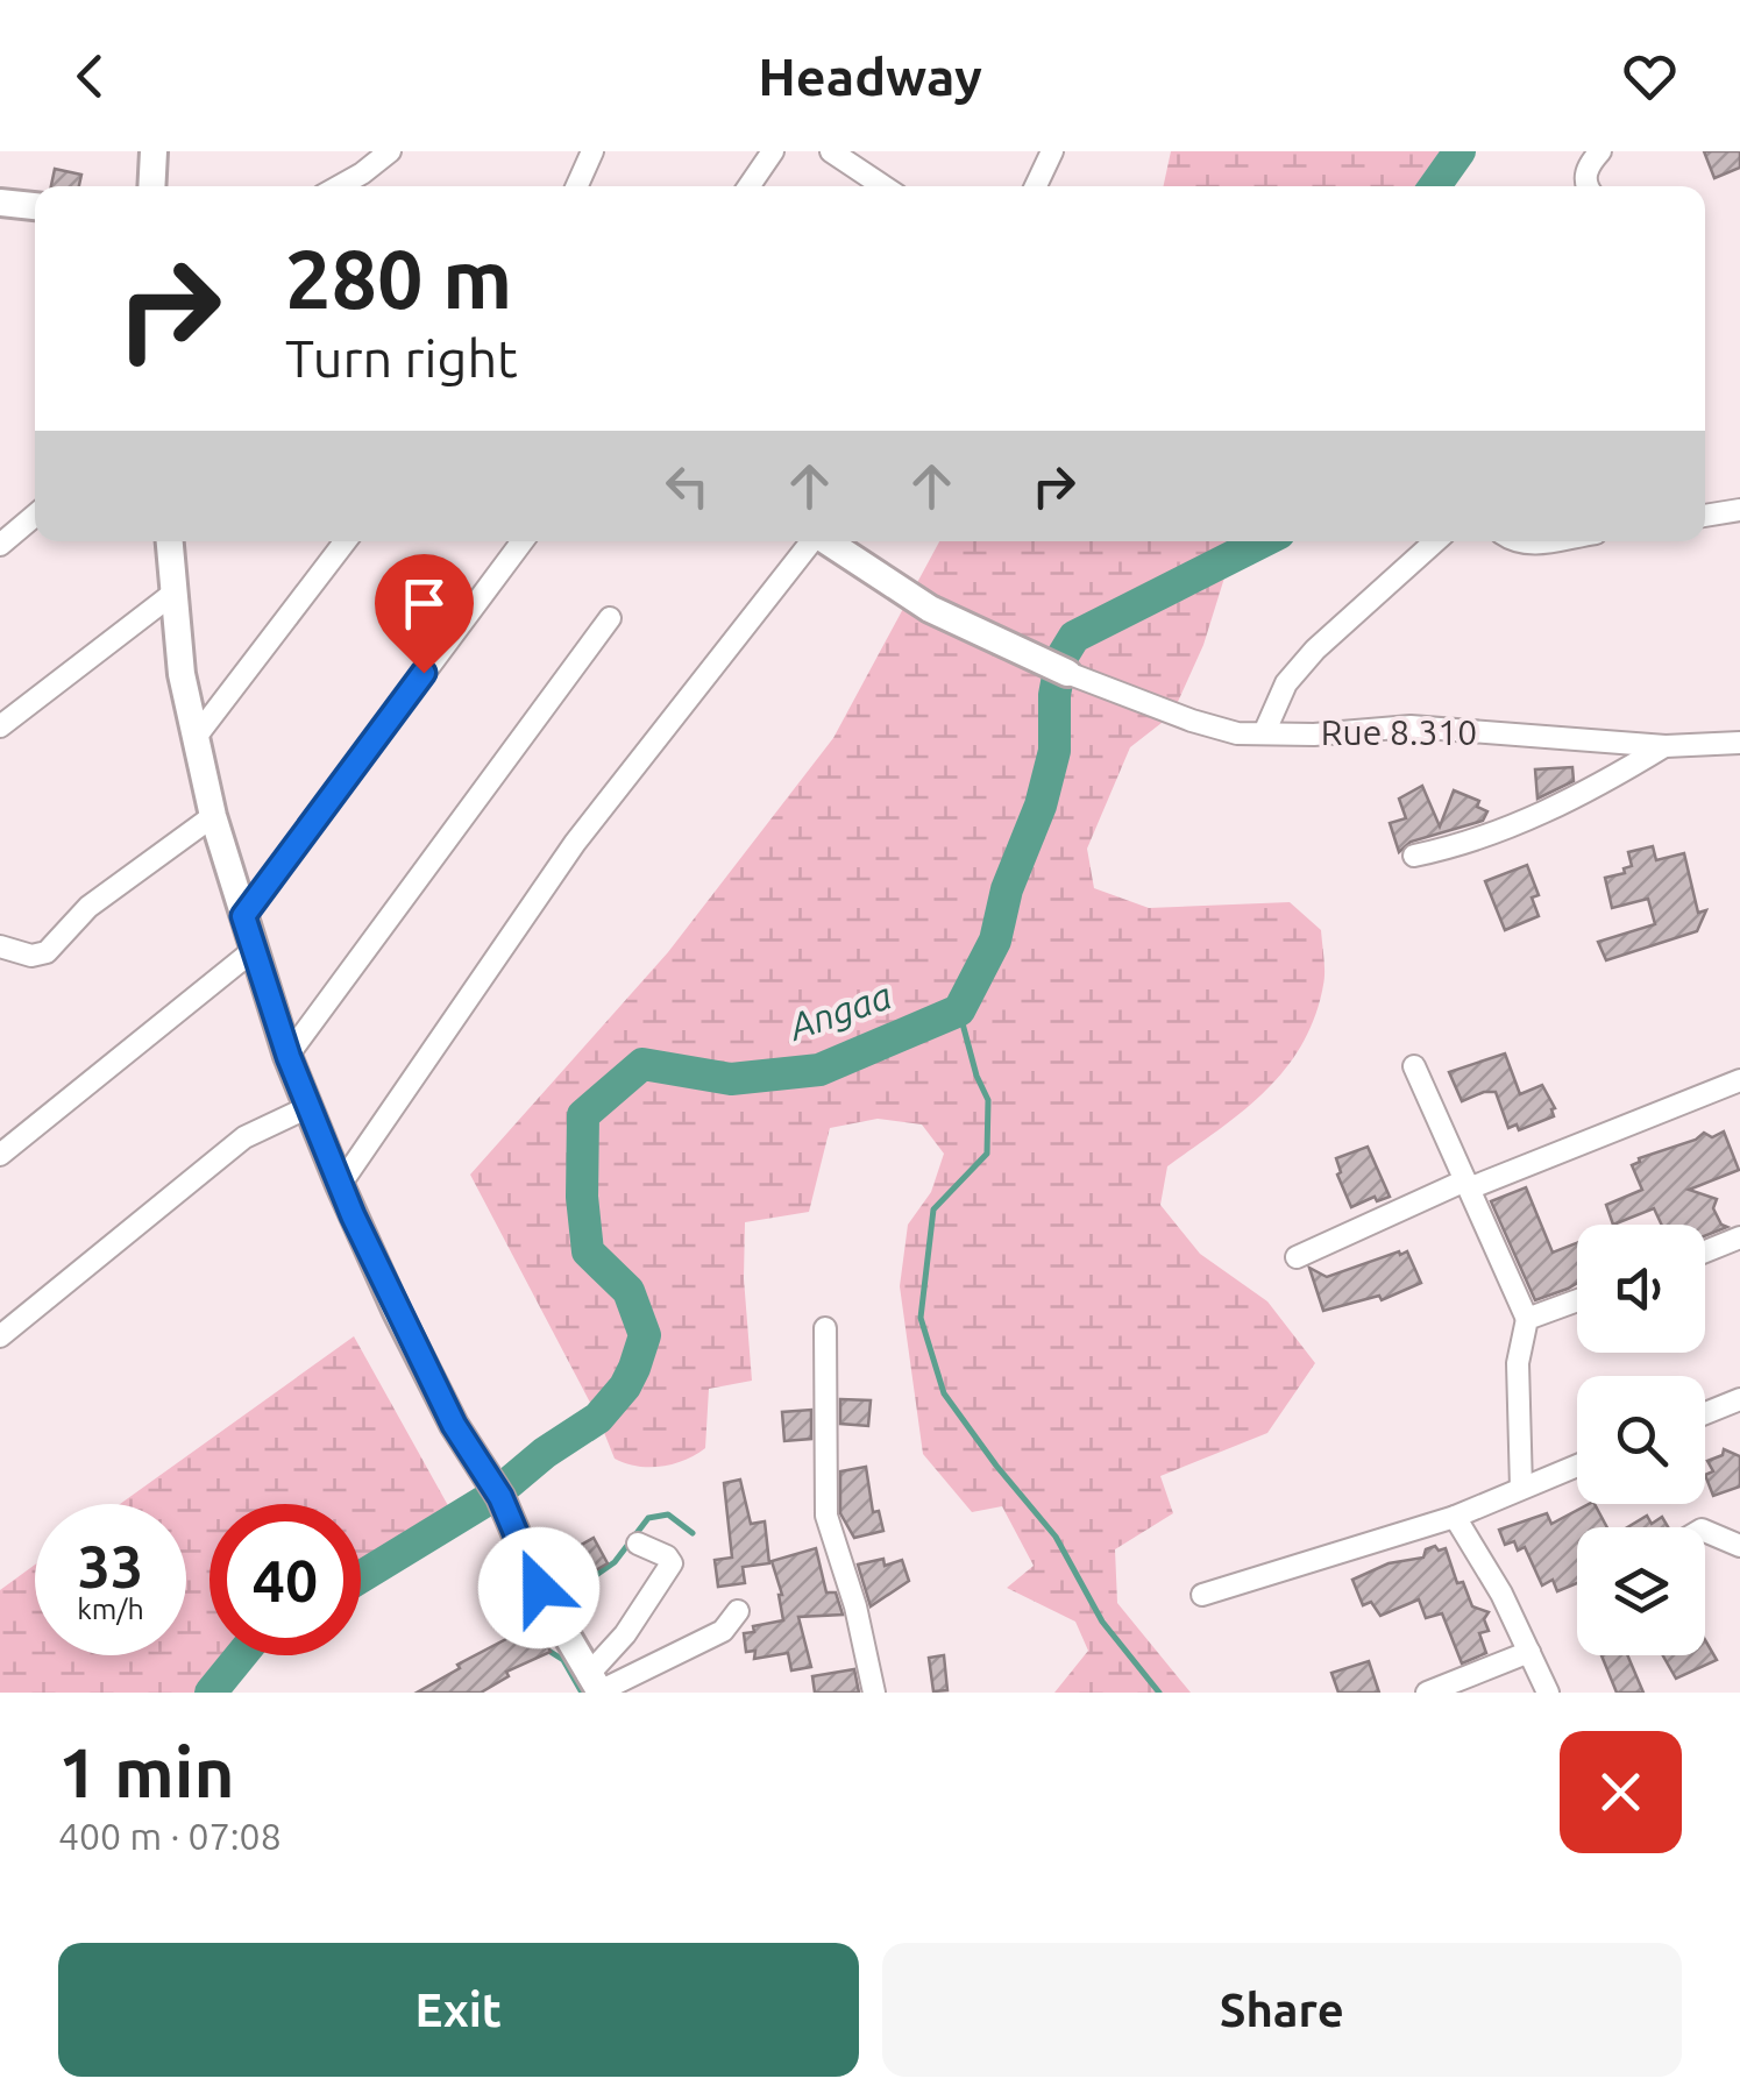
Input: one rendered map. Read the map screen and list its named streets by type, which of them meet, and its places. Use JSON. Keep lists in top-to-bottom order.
{
  "streets": {
    "street": ["Rue 8.310"]
  },
  "water": ["Angaa"],
  "page": {
    "header": "Headway",
    "turn": ["280 m", "Turn right"],
    "speed": "33 km/h",
    "limit": "40",
    "heading": ["1 min", "400 m · 07:08"],
    "buttons": ["Exit", "Share"]
  }
}
